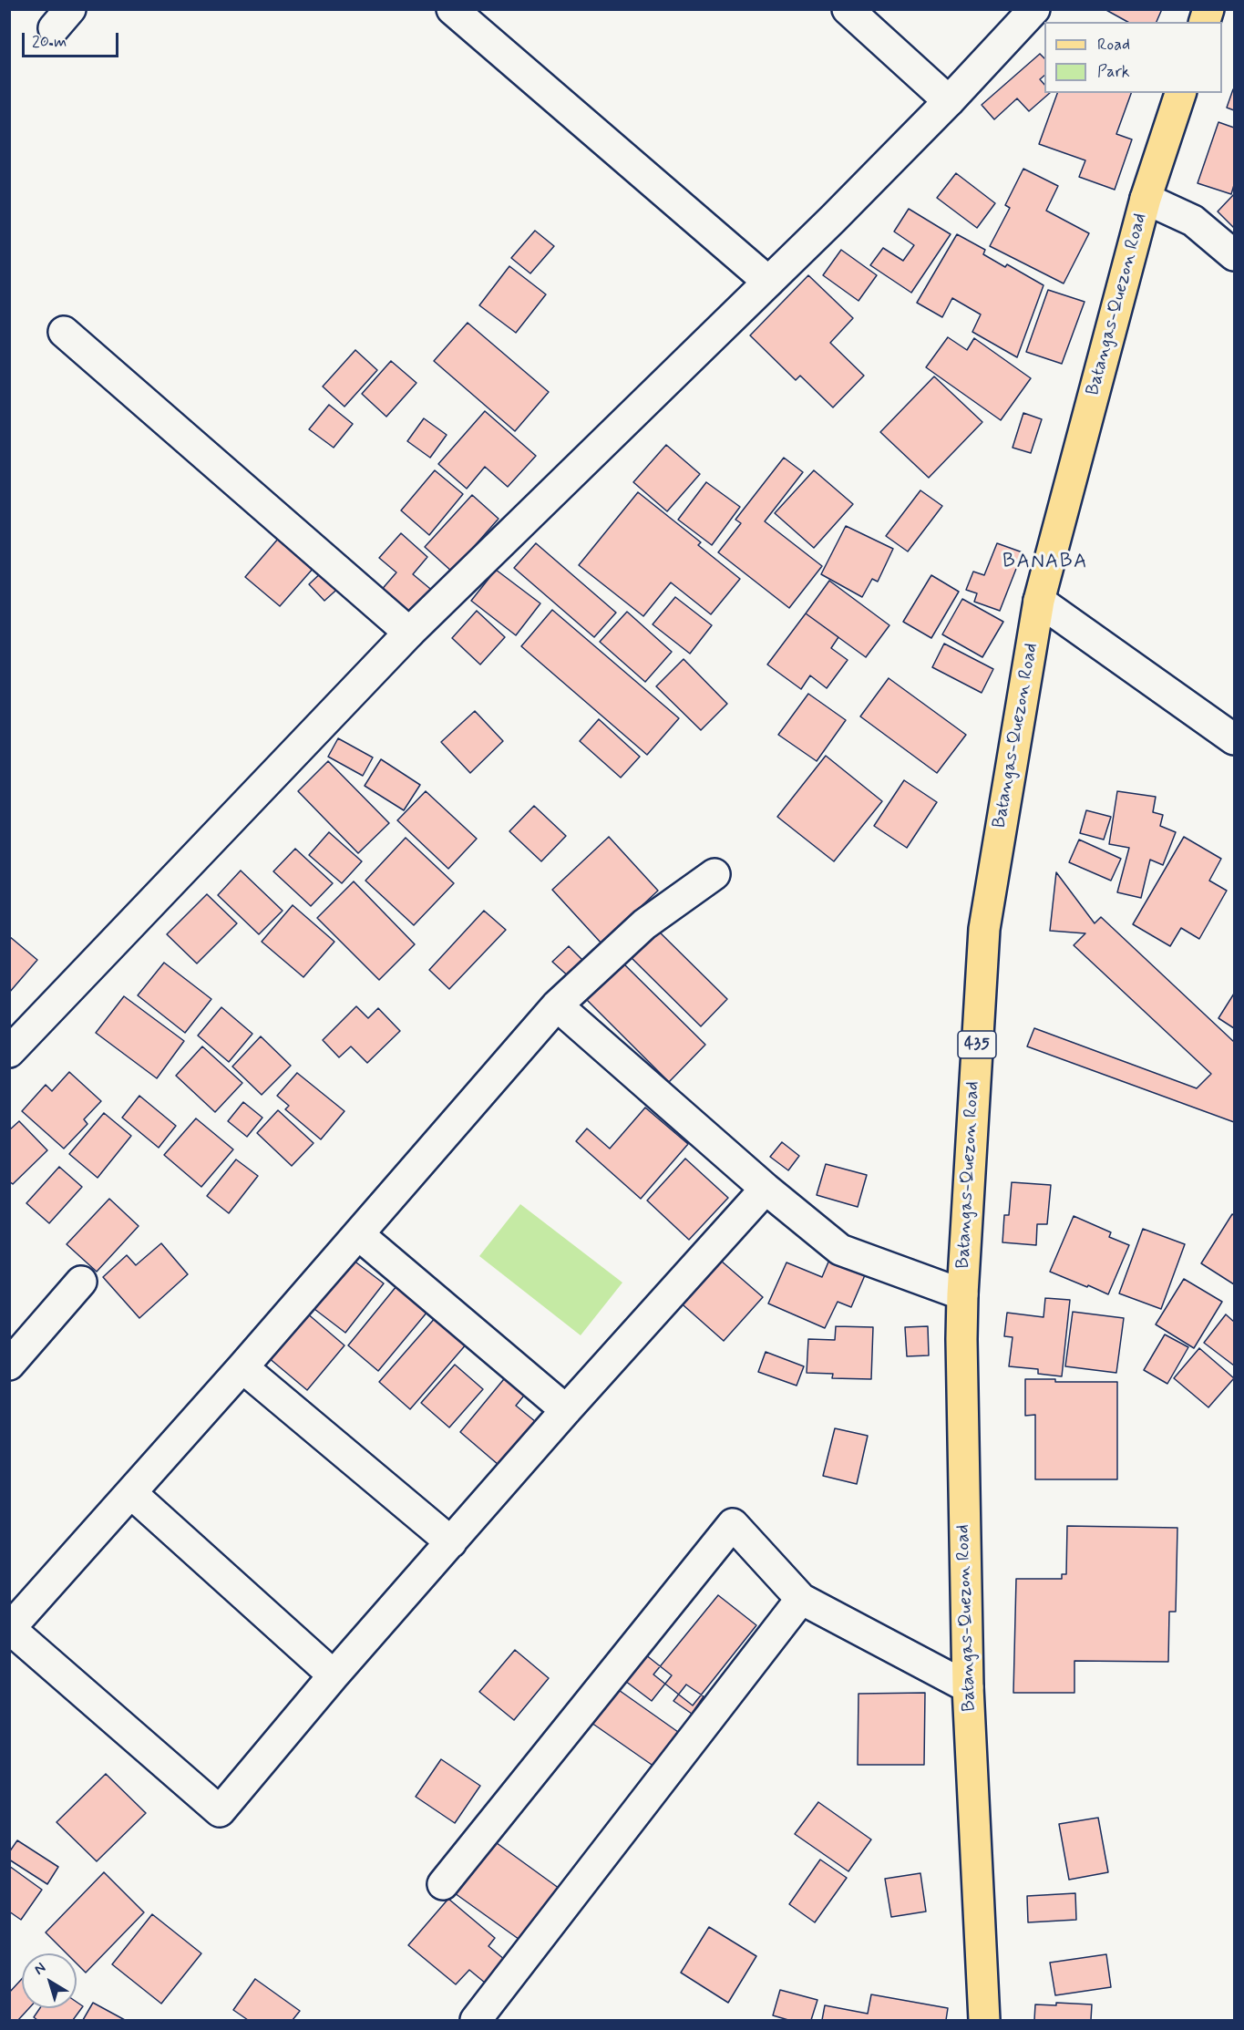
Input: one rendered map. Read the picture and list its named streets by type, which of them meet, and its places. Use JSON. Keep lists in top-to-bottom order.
{
  "streets": {
    "main road": ["Batangas-Quezon Road", "435"]
  },
  "districts": ["BANABA"],
  "legend": ["Road", "Park"],
  "scale_bar": "20 m",
  "north": "top left"
}
